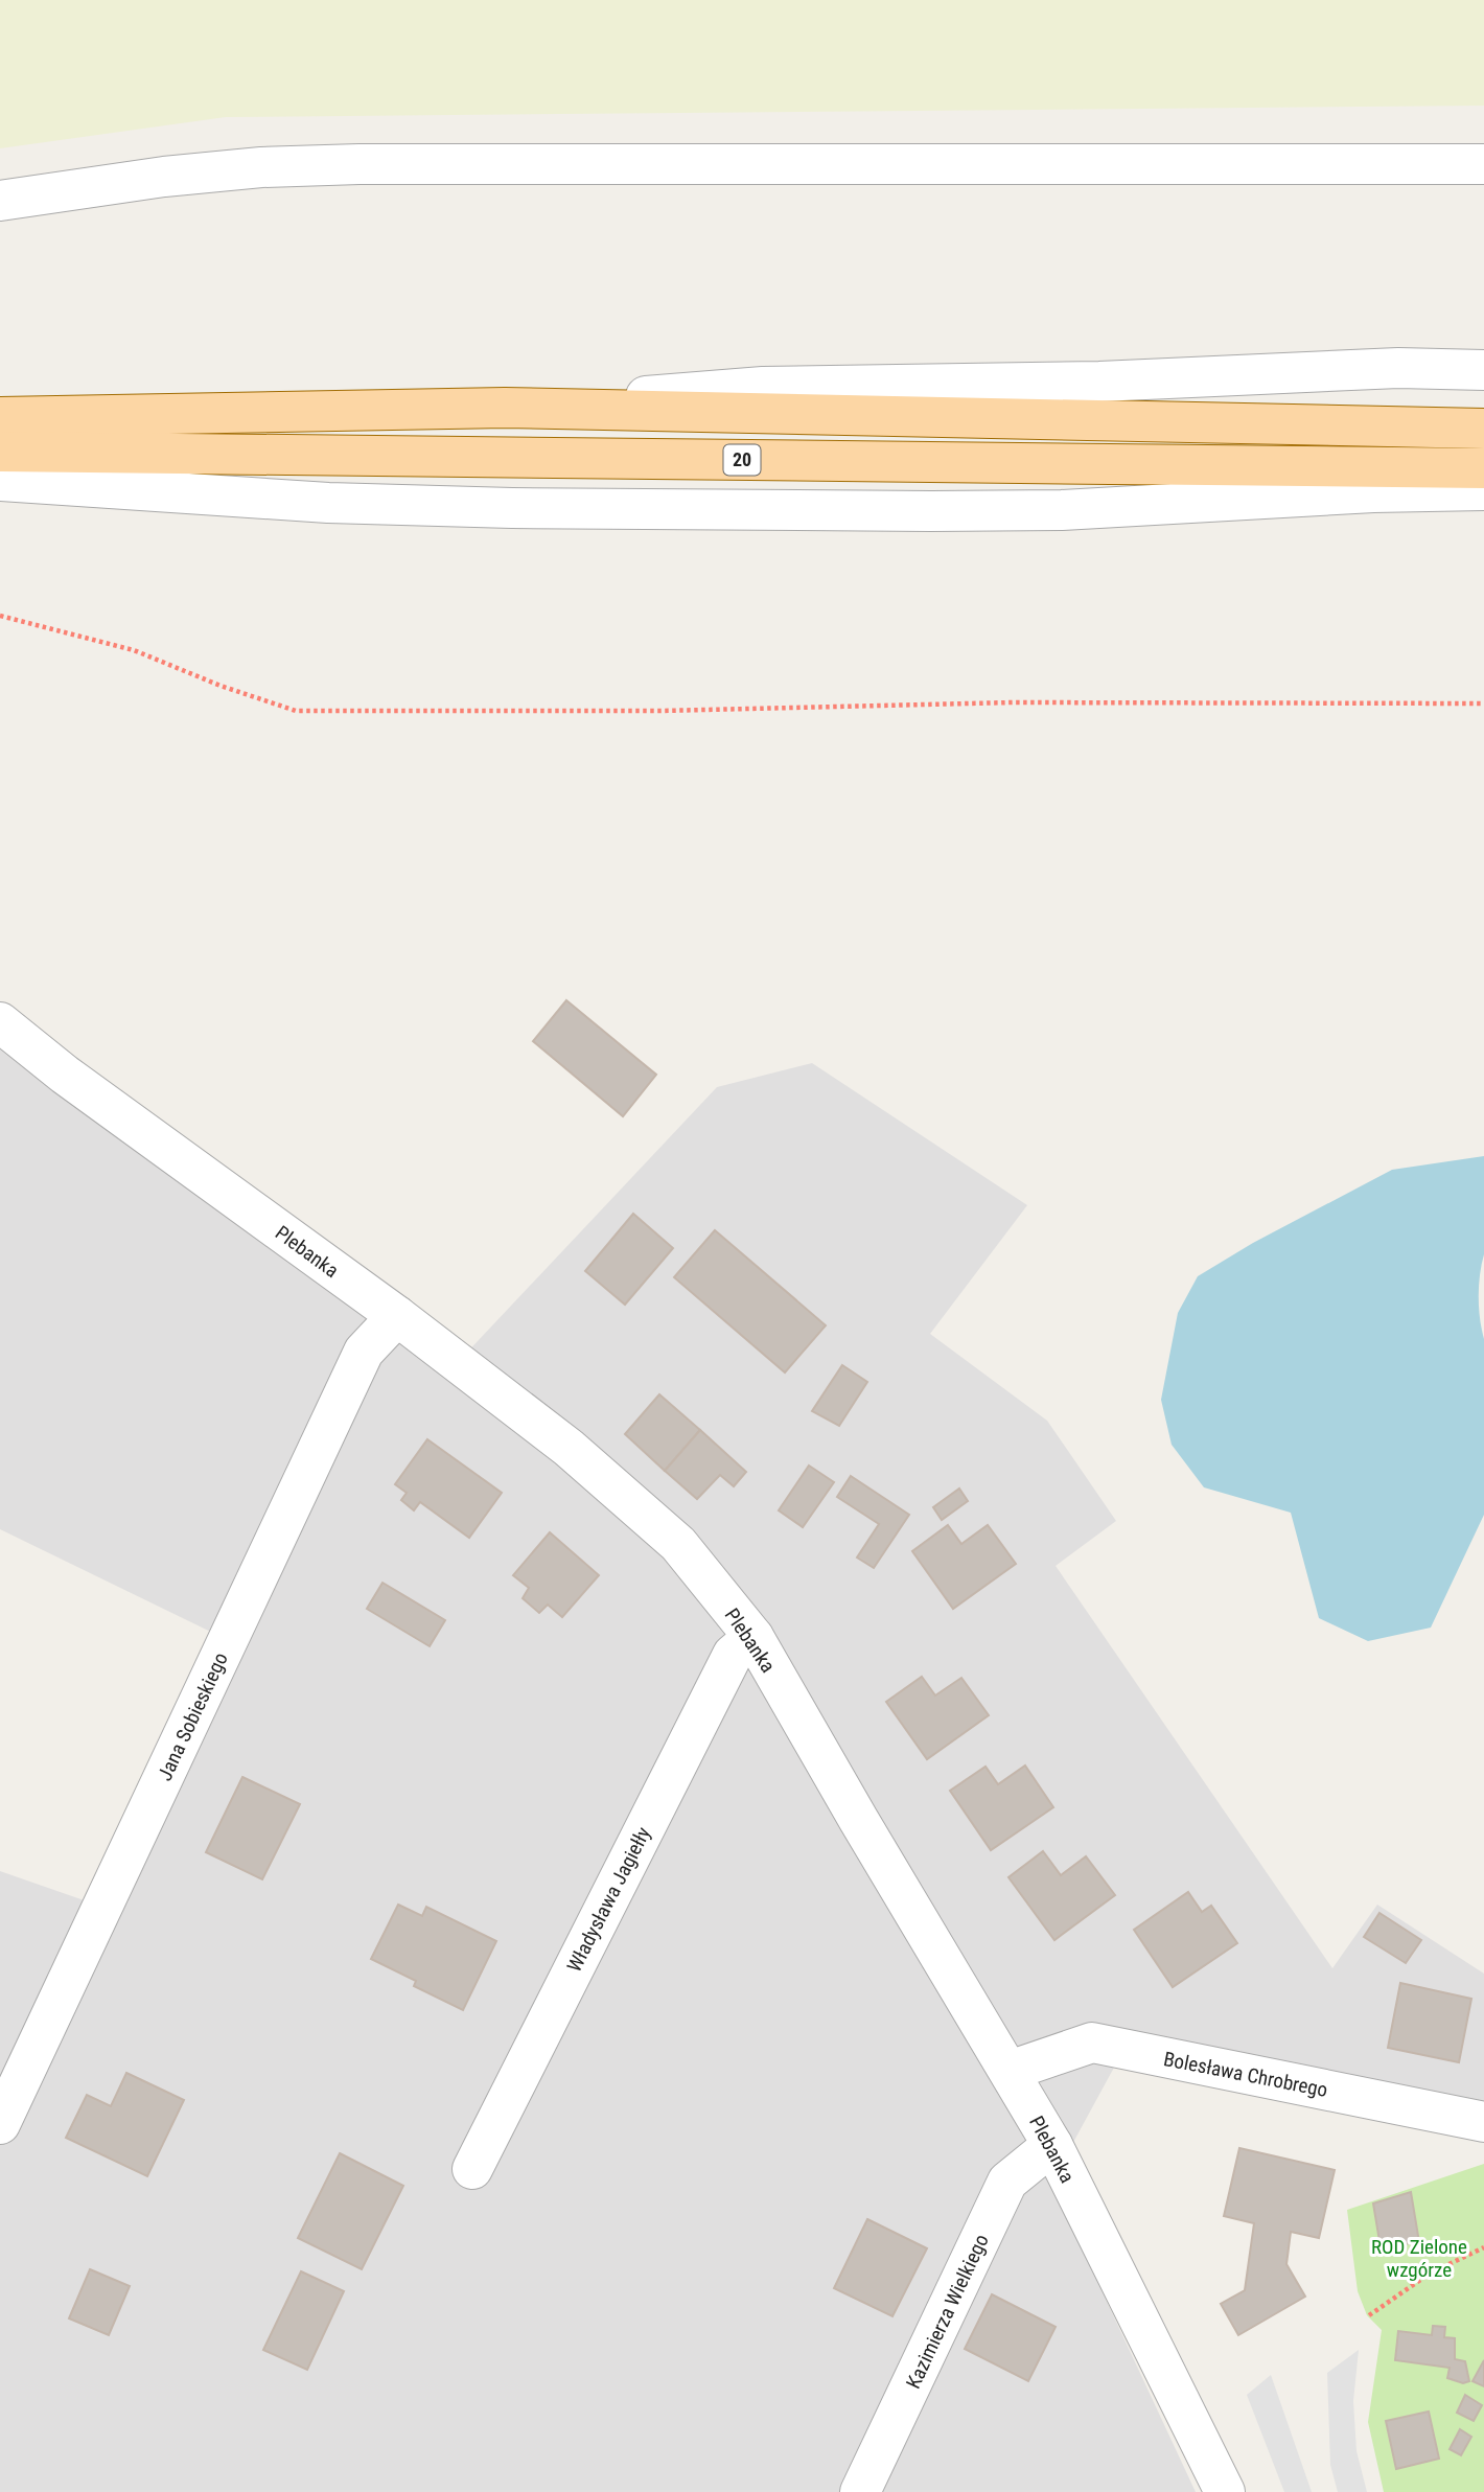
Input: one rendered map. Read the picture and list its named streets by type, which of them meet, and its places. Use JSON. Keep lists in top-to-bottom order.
{
  "streets": {
    "main road": ["20"],
    "street": [
      "Plebanka",
      "Jana Sobieskiego",
      "Władysława Jagiełły",
      "Bolesława Chrobrego",
      "Kazimierza Wielkiego"
    ]
  },
  "crossings": [
    ["Plebanka", "Jana Sobieskiego"],
    ["Plebanka", "Władysława Jagiełły"],
    ["Plebanka", "Bolesława Chrobrego"],
    ["Plebanka", "Kazimierza Wielkiego"]
  ],
  "parks": ["ROD Zielone wzgórze"]
}
